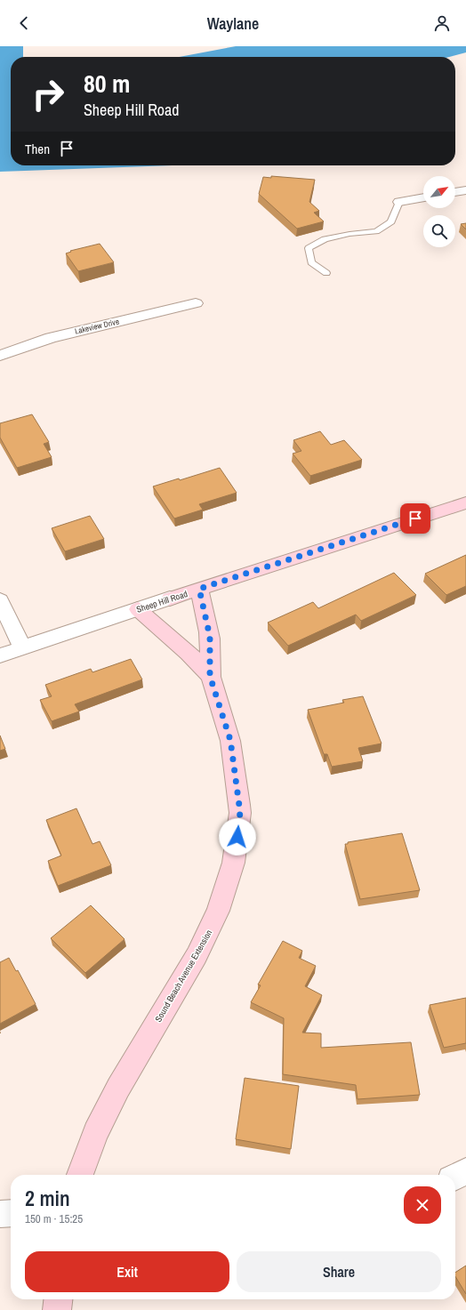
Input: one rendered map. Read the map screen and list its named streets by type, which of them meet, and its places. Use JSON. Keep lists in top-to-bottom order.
{
  "streets": {
    "street": ["Lakeview Drive", "Sheep Hill Road", "Sound Beach Avenue Extension"]
  },
  "crossings": [
    ["Sheep Hill Road", "Sound Beach Avenue Extension"]
  ],
  "north": "top right",
  "page": {
    "header": "Waylane",
    "turn": ["80 m", "Sheep Hill Road"],
    "then": "Then",
    "heading": ["2 min", "150 m · 15:25"],
    "buttons": ["Exit", "Share"]
  }
}
